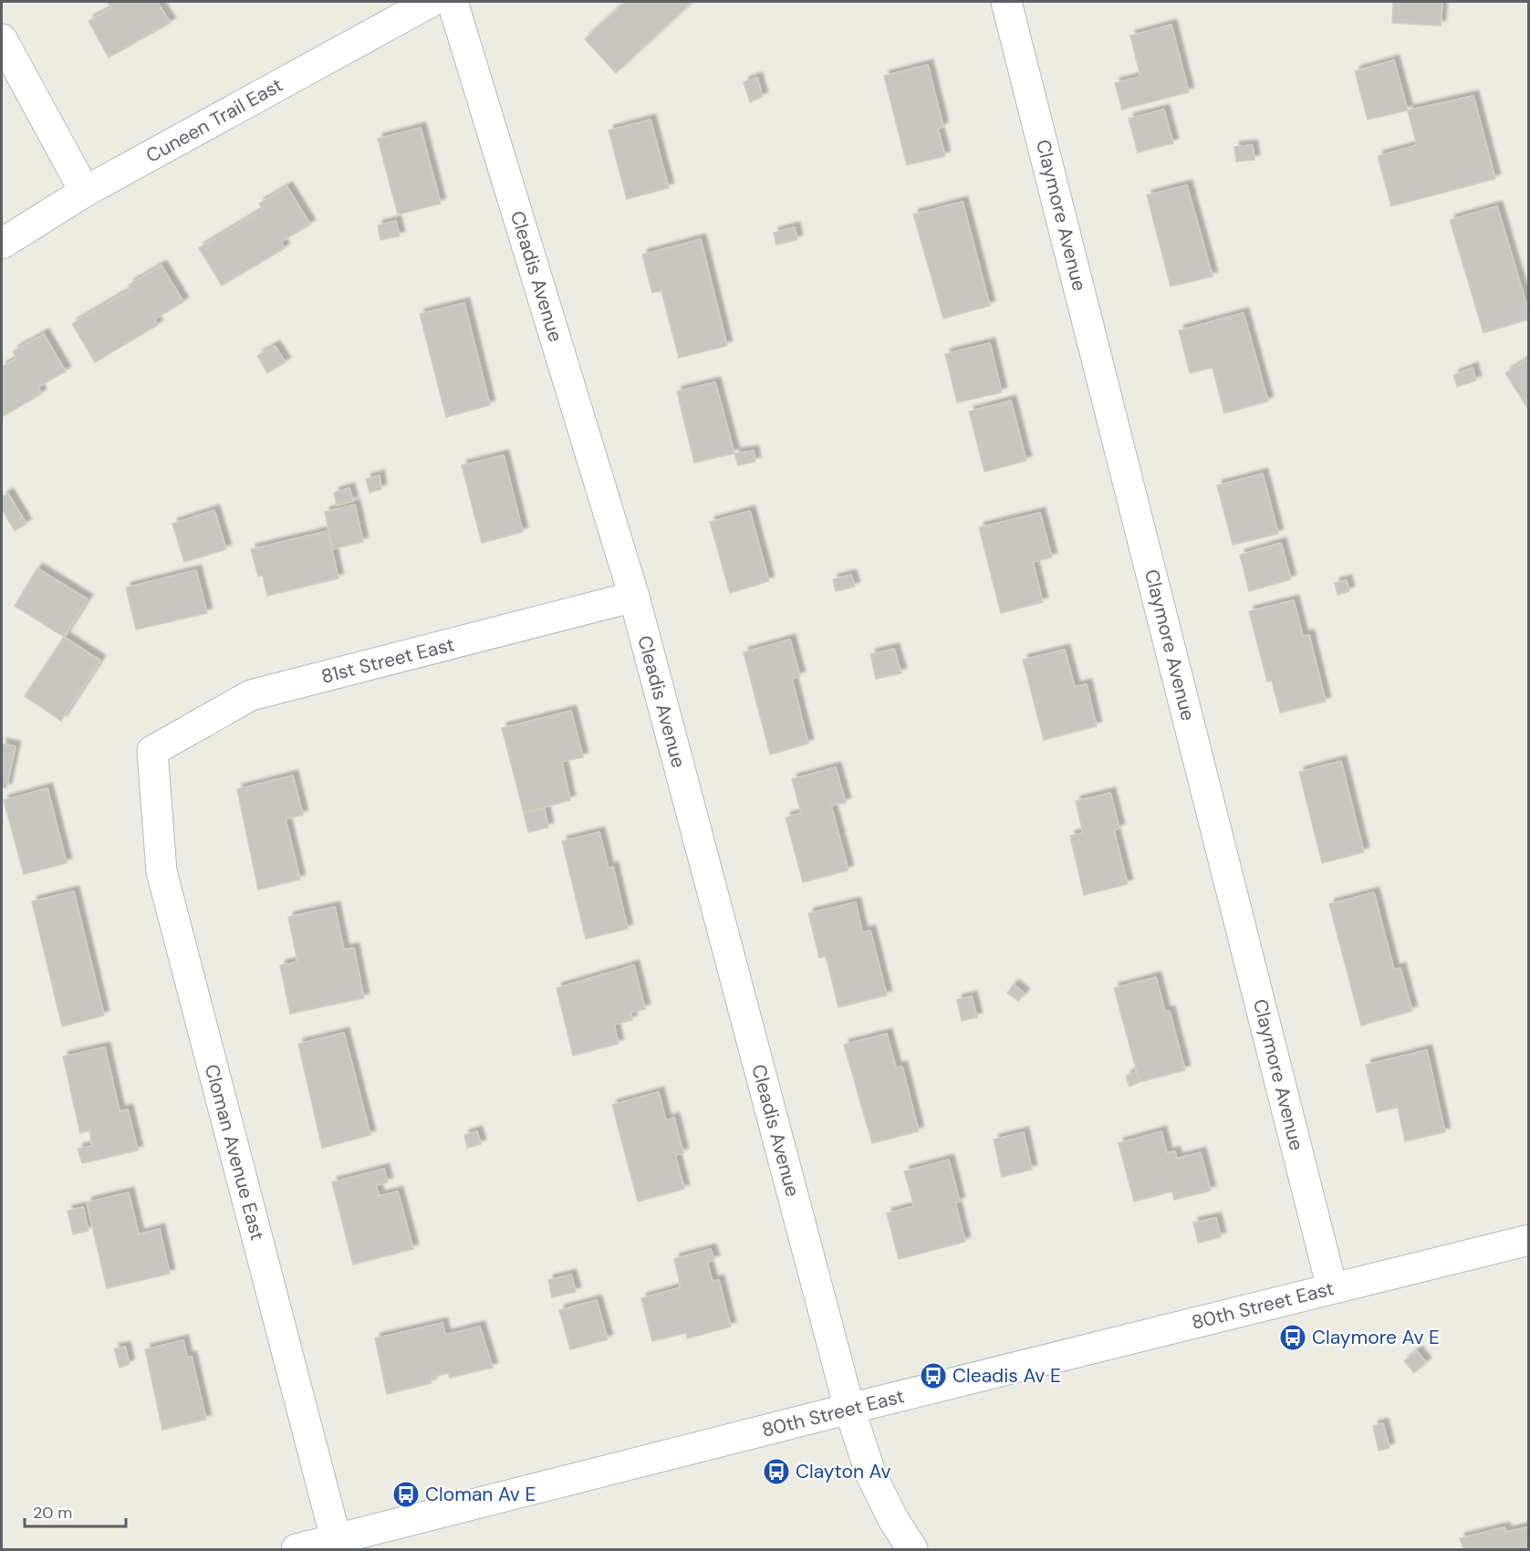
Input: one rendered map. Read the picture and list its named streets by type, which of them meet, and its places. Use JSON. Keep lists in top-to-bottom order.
{
  "streets": {
    "street": [
      "Cuneen Trail East",
      "Claymore Avenue",
      "Cleadis Avenue",
      "81st Street East",
      "Cloman Avenue East",
      "80th Street East"
    ]
  },
  "crossings": [
    ["Claymore Avenue", "80th Street East"],
    ["Cleadis Avenue", "81st Street East"],
    ["Cleadis Avenue", "80th Street East"],
    ["81st Street East", "Cloman Avenue East"],
    ["Cloman Avenue East", "80th Street East"]
  ],
  "places": {
    "bus stop": [
      "Claymore Av E",
      "Cleadis Av E",
      "Clayton Av",
      "Cloman Av E"
    ]
  },
  "scale_bar": "20 m"
}
